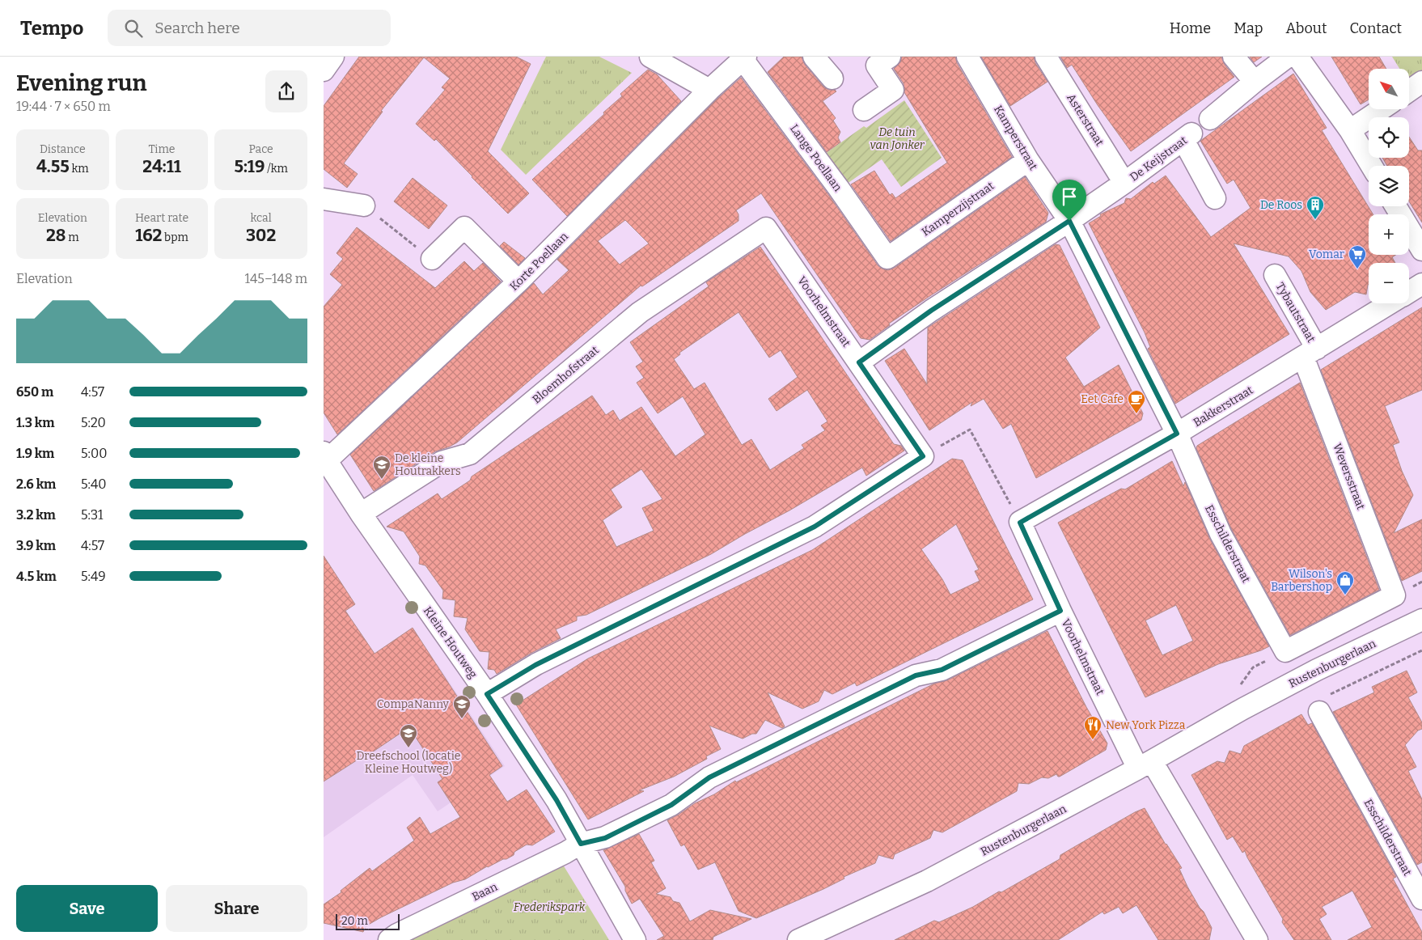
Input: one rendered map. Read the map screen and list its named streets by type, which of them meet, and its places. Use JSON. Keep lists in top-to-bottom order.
{
  "streets": {
    "street": [
      "Asterstraat",
      "Kamperstraat",
      "Lange Poellaan",
      "De Keijstraat",
      "Kamperzijstraat",
      "Korte Poellaan",
      "Voorhelmstraat",
      "Tybautstraat",
      "Bloemhofstraat",
      "Bakkerstraat",
      "Weversstraat",
      "Esschilderstraat",
      "Kleine Houtweg",
      "Rustenburgerlaan",
      "Baan"
    ]
  },
  "crossings": [
    ["Asterstraat", "De Keijstraat"],
    ["Kamperstraat", "De Keijstraat"],
    ["Kamperstraat", "Kamperzijstraat"],
    ["Kamperstraat", "Bakkerstraat"],
    ["Kamperstraat", "Esschilderstraat"],
    ["Lange Poellaan", "Kamperzijstraat"],
    ["Lange Poellaan", "Korte Poellaan"],
    ["De Keijstraat", "Voorhelmstraat"],
    ["Korte Poellaan", "Kleine Houtweg"],
    ["Voorhelmstraat", "Bloemhofstraat"],
    ["Voorhelmstraat", "Bakkerstraat"],
    ["Voorhelmstraat", "Rustenburgerlaan"],
    ["Voorhelmstraat", "Baan"],
    ["Tybautstraat", "Bakkerstraat"],
    ["Tybautstraat", "Weversstraat"],
    ["Bloemhofstraat", "Kleine Houtweg"],
    ["Bakkerstraat", "Weversstraat"],
    ["Bakkerstraat", "Esschilderstraat"],
    ["Weversstraat", "Esschilderstraat"],
    ["Kleine Houtweg", "Baan"]
  ],
  "parks": ["De tuin van Jonker", "Frederikspark"],
  "places": {
    "building": ["De Roos"],
    "supermarket": ["Vomar"],
    "cafe": ["Eet Cafe"],
    "school or university": ["De kleine Houtrakkers", "CompaNanny", "Dreefschool (locatie Kleine Houtweg)"],
    "shop": ["Wilson's Barbershop"],
    "restaurant": ["New York Pizza"]
  },
  "scale_bar": "20 m",
  "north": "top left",
  "page": {
    "header": "Tempo",
    "search": "Search here",
    "nav": [
      "Home",
      "Map",
      "About",
      "Contact"
    ],
    "heading": ["Evening run", "19:44 · 7 × 650 m"],
    "map_buttons": ["+", "−"],
    "stats": [
      ["Distance", "4.55 km"],
      ["Time", "24:11"],
      ["Pace", "5:19 /km"],
      ["Elevation", "28 m"],
      ["Heart rate", "162 bpm"],
      ["kcal", "302"]
    ],
    "chart": ["Elevation", "145–148 m"],
    "list": [
      {
        "name": "650 m",
        "note": "4:57"
      },
      {
        "name": "1.3 km",
        "note": "5:20"
      },
      {
        "name": "1.9 km",
        "note": "5:00"
      },
      {
        "name": "2.6 km",
        "note": "5:40"
      },
      {
        "name": "3.2 km",
        "note": "5:31"
      },
      {
        "name": "3.9 km",
        "note": "4:57"
      },
      {
        "name": "4.5 km",
        "note": "5:49"
      }
    ],
    "buttons": ["Save", "Share"],
    "scale": "20 m"
  }
}
